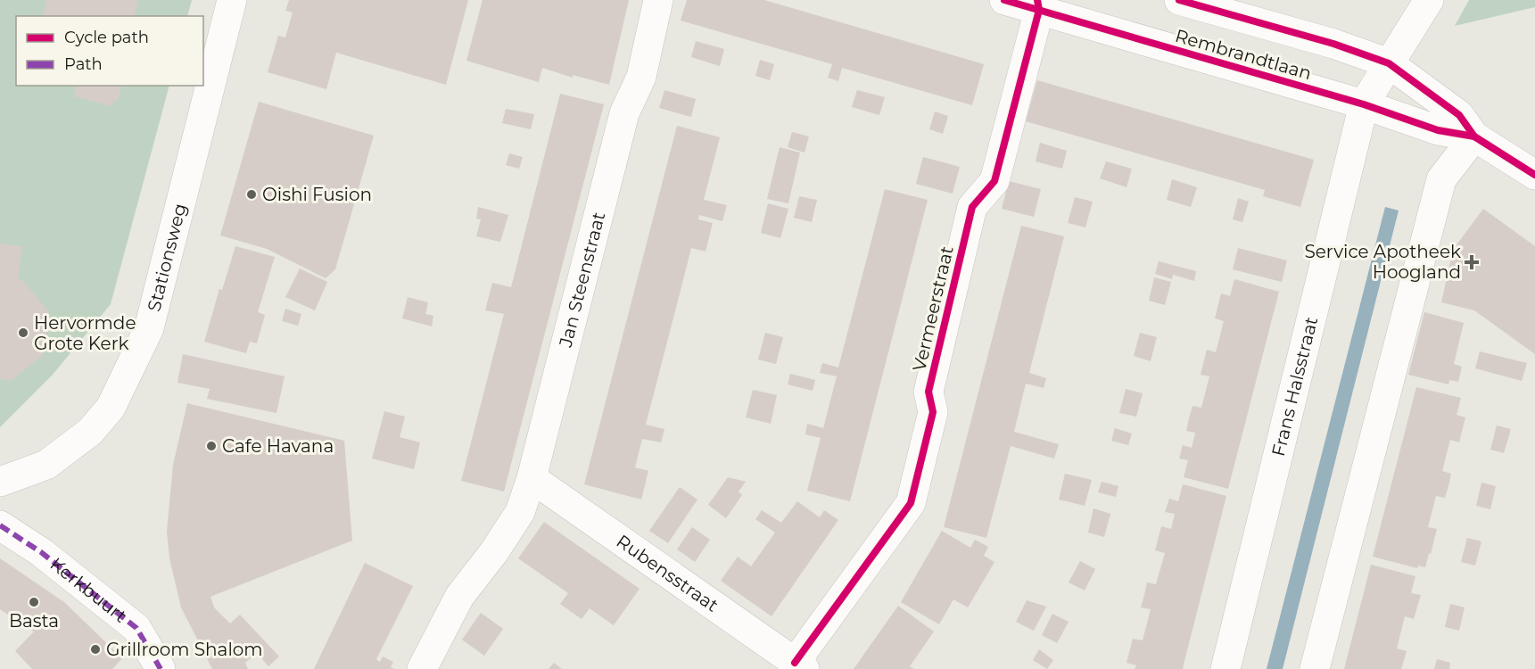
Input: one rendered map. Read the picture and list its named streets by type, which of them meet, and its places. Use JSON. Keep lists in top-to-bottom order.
{
  "streets": {
    "street": [
      "Rembrandtlaan",
      "Stationsweg",
      "Jan Steenstraat",
      "Vermeerstraat",
      "Frans Halsstraat",
      "Rubensstraat",
      "Kerkbuurt"
    ]
  },
  "crossings": [
    ["Rembrandtlaan", "Vermeerstraat"],
    ["Rembrandtlaan", "Frans Halsstraat"],
    ["Jan Steenstraat", "Rubensstraat"],
    ["Vermeerstraat", "Rubensstraat"]
  ],
  "places": {
    "other": [
      "Oishi Fusion",
      "Hervormde Grote Kerk",
      "Cafe Havana",
      "Basta",
      "Grillroom Shalom"
    ],
    "health": ["Service Apotheek Hoogland"]
  },
  "legend": ["Cycle path", "Path"]
}
